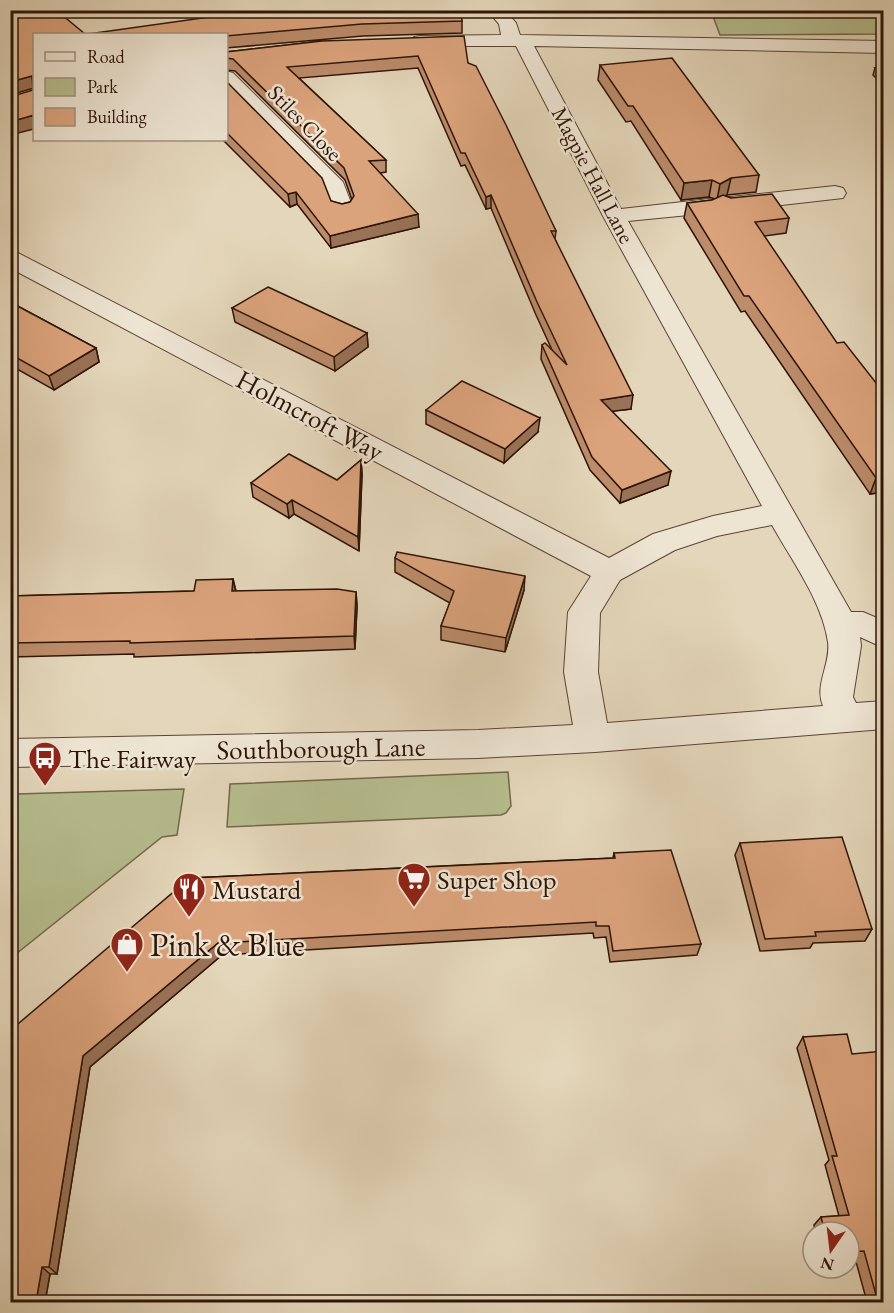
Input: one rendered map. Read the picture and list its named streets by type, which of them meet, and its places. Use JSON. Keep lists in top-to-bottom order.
{
  "streets": {
    "street": [
      "Stiles Close",
      "Magpie Hall Lane",
      "Holmcroft Way",
      "Southborough Lane"
    ]
  },
  "crossings": [
    ["Magpie Hall Lane", "Southborough Lane"]
  ],
  "places": {
    "bus stop": ["The Fairway"],
    "supermarket": ["Super Shop"],
    "restaurant": ["Mustard"],
    "shop": ["Pink & Blue"]
  },
  "legend": ["Road", "Park", "Building"],
  "north": "bottom"
}
